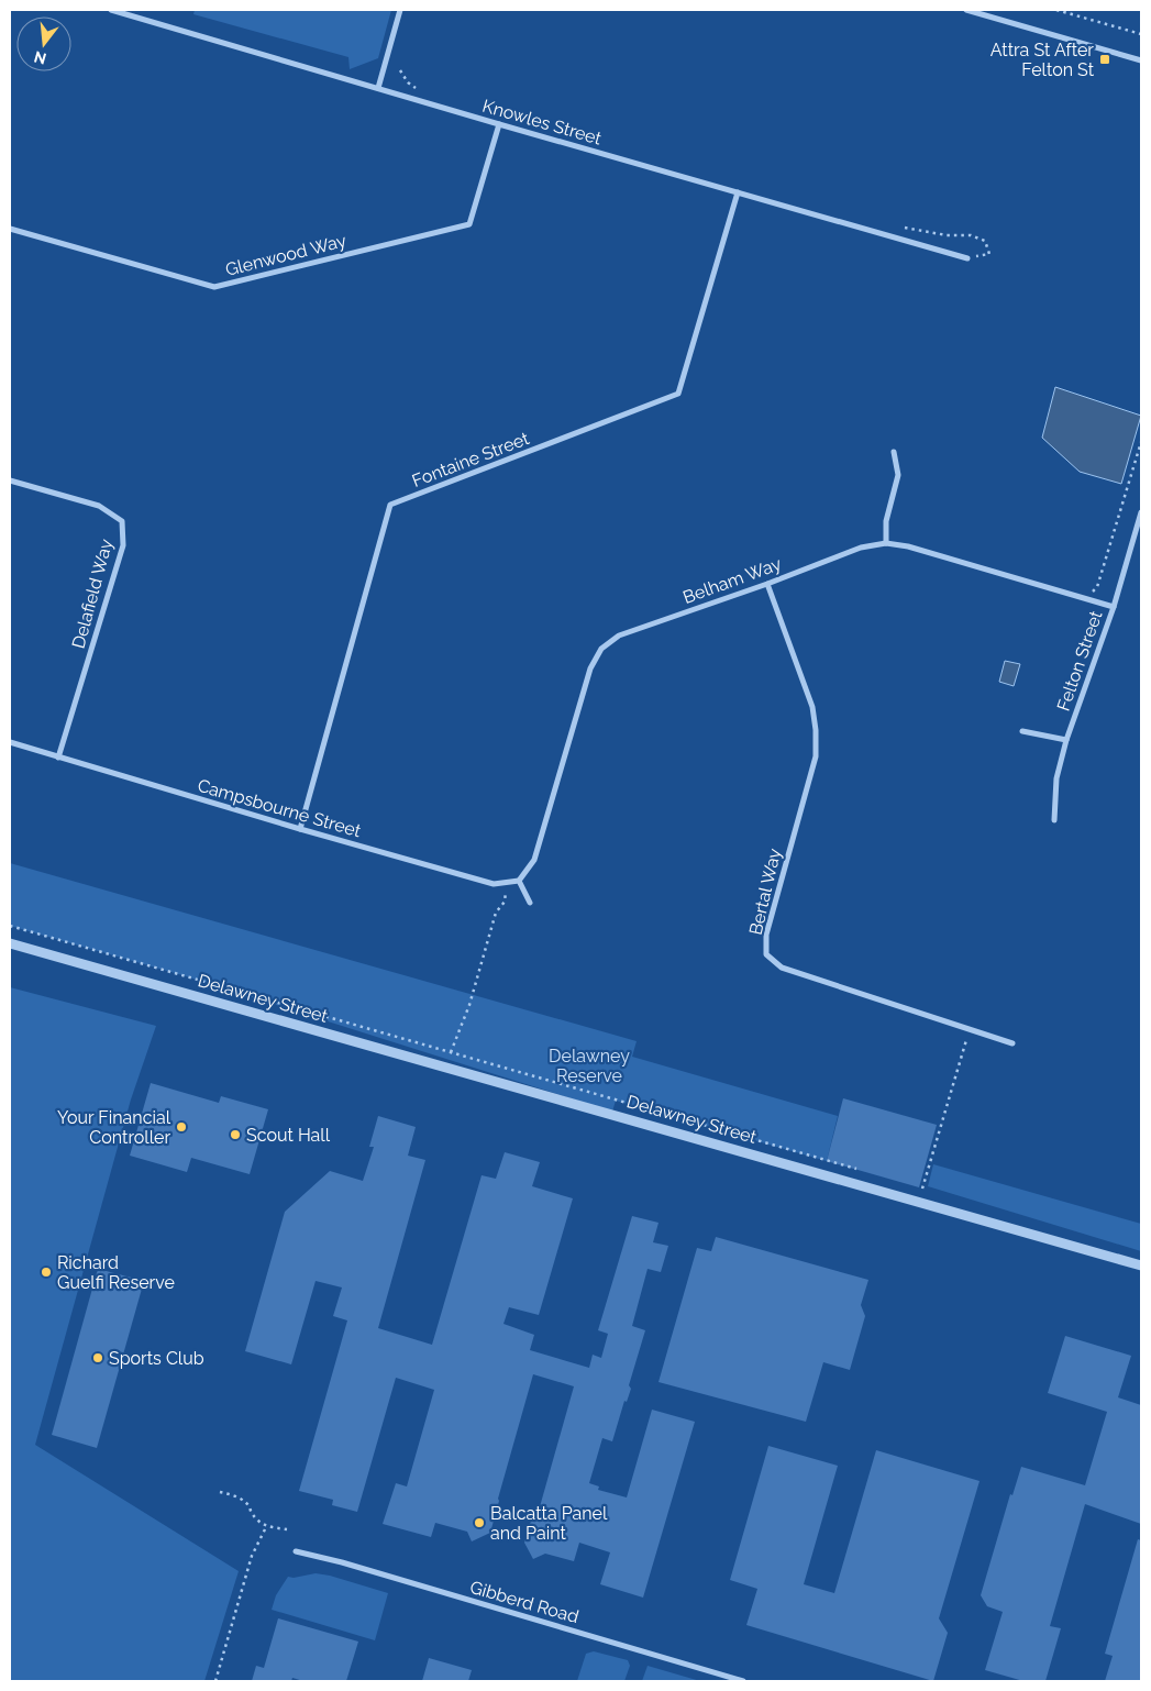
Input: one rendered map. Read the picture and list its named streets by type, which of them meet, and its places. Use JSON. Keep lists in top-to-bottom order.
{
  "streets": {
    "street": [
      "Knowles Street",
      "Glenwood Way",
      "Fontaine Street",
      "Belham Way",
      "Delafield Way",
      "Felton Street",
      "Campsbourne Street",
      "Bertal Way",
      "Delawney Street",
      "Gibberd Road"
    ]
  },
  "crossings": [
    ["Knowles Street", "Glenwood Way"],
    ["Knowles Street", "Fontaine Street"],
    ["Fontaine Street", "Campsbourne Street"],
    ["Belham Way", "Felton Street"],
    ["Belham Way", "Campsbourne Street"],
    ["Belham Way", "Bertal Way"],
    ["Delafield Way", "Campsbourne Street"]
  ],
  "parks": ["Delawney Reserve"],
  "places": {
    "transit": ["Attra St After Felton St"],
    "other": [
      "Your Financial Controller",
      "Scout Hall",
      "Richard Guelfi Reserve",
      "Sports Club",
      "Balcatta Panel and Paint"
    ]
  },
  "north": "bottom"
}
